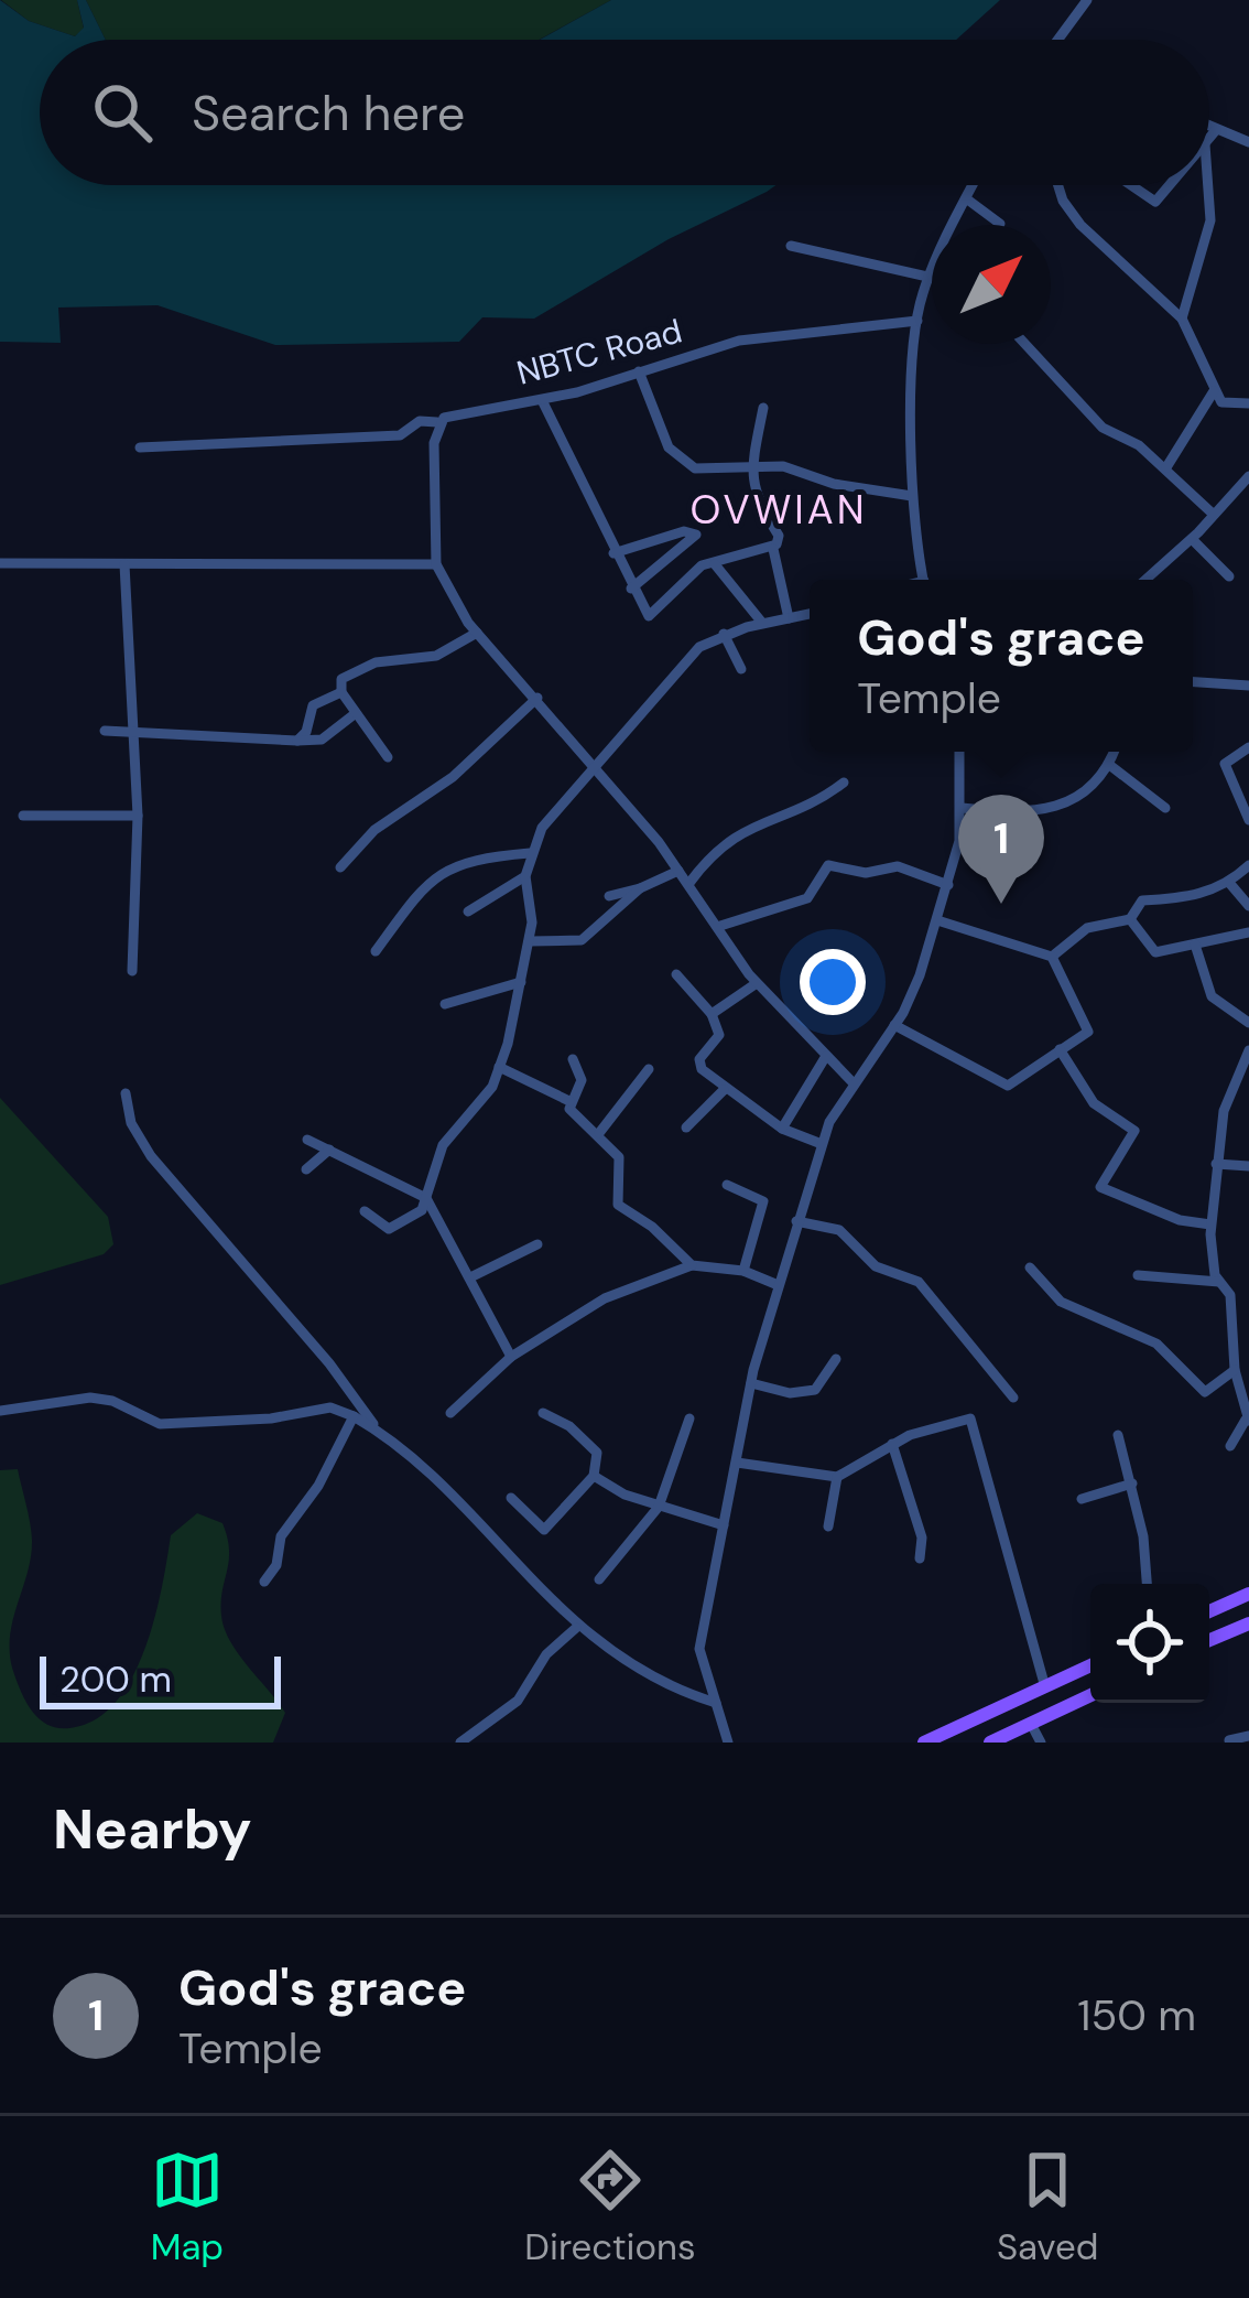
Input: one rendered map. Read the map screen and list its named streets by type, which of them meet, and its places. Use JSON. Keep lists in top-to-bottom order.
{
  "streets": {
    "street": ["NBTC Road"]
  },
  "districts": ["OVWIAN"],
  "scale_bar": "200 m",
  "north": "top right",
  "page": {
    "search": "Search here",
    "popup": ["God's grace", "Temple"],
    "pins": "1",
    "scale": "200 m",
    "heading": "Nearby",
    "list": [
      {
        "mark": "1",
        "name": "God's grace",
        "note": "Temple",
        "value": "150 m"
      }
    ],
    "nav": ["Map", "Directions", "Saved"]
  }
}
